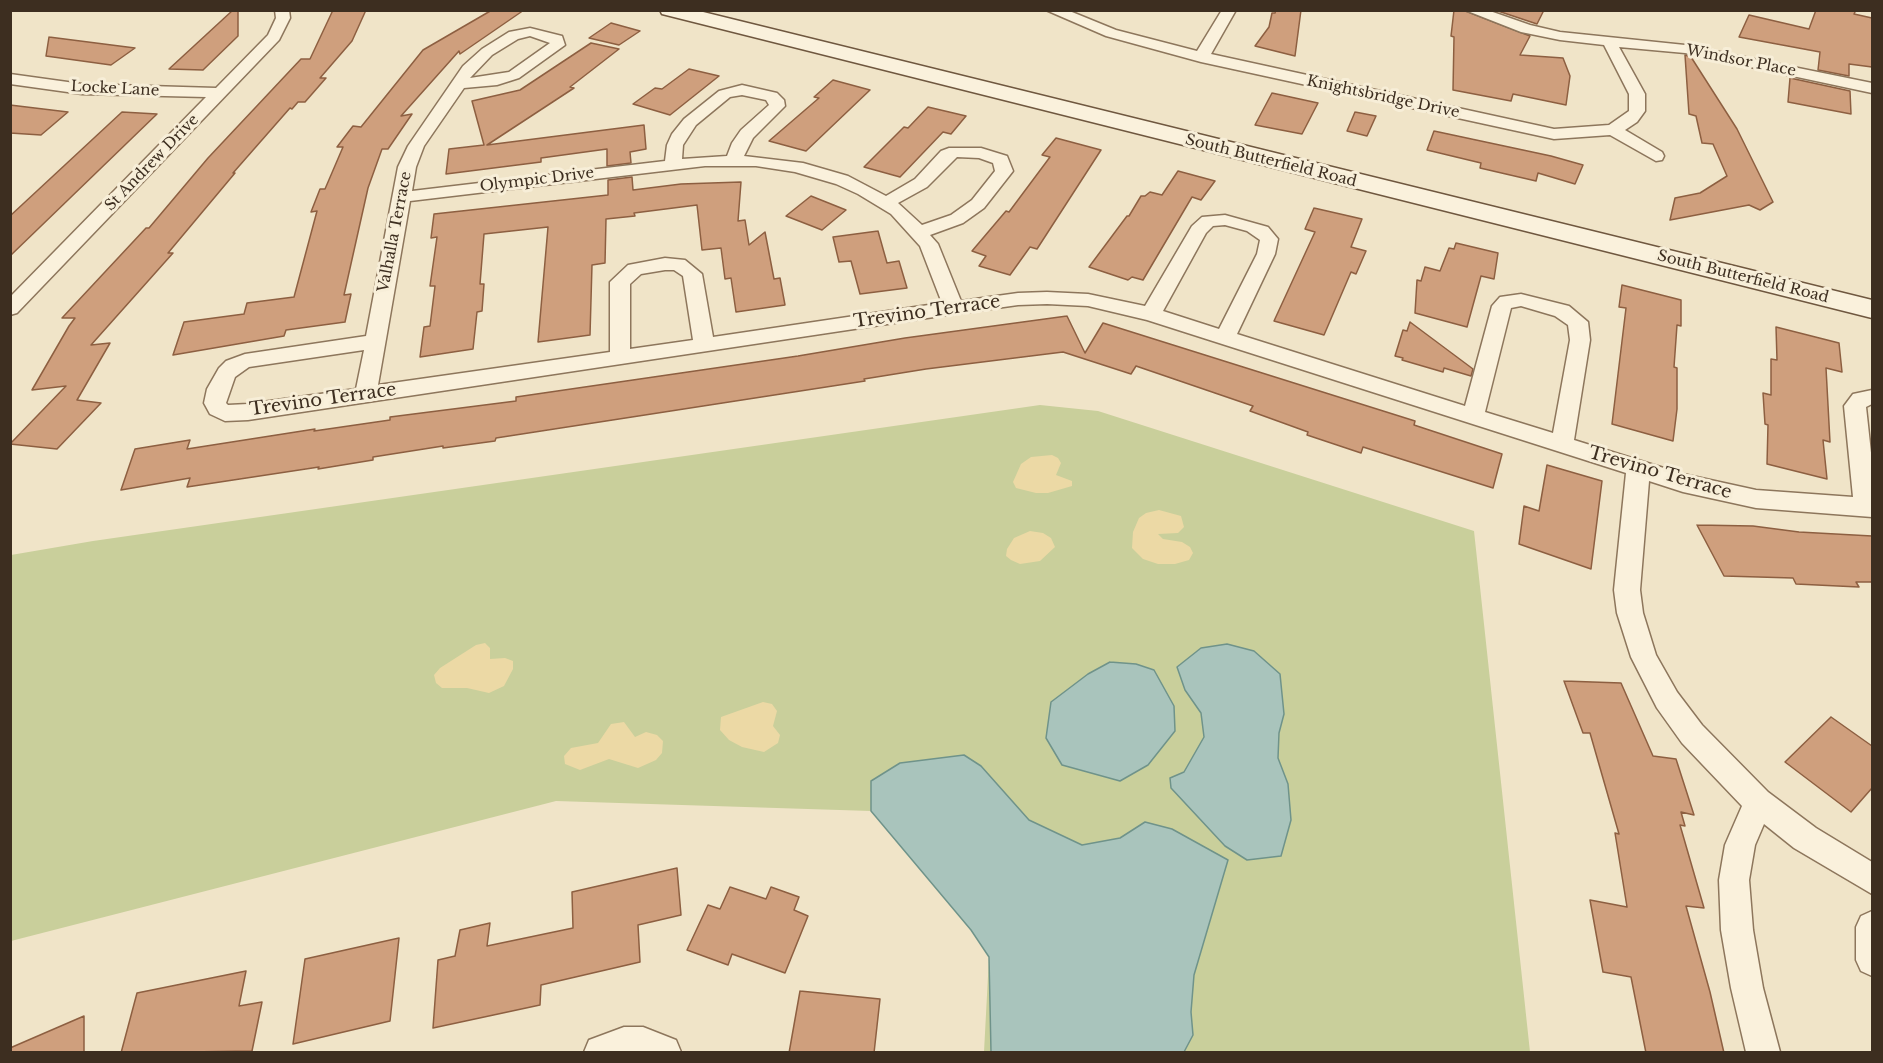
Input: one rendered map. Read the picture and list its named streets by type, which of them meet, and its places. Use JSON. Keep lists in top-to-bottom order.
{
  "streets": {
    "main road": ["South Butterfield Road"],
    "street": [
      "Windsor Place",
      "Locke Lane",
      "Knightsbridge Drive",
      "St Andrew Drive",
      "Olympic Drive",
      "Valhalla Terrace",
      "Trevino Terrace"
    ]
  },
  "crossings": [
    ["Locke Lane", "St Andrew Drive"],
    ["Olympic Drive", "Valhalla Terrace"],
    ["Olympic Drive", "Trevino Terrace"],
    ["Valhalla Terrace", "Trevino Terrace"]
  ]
}
